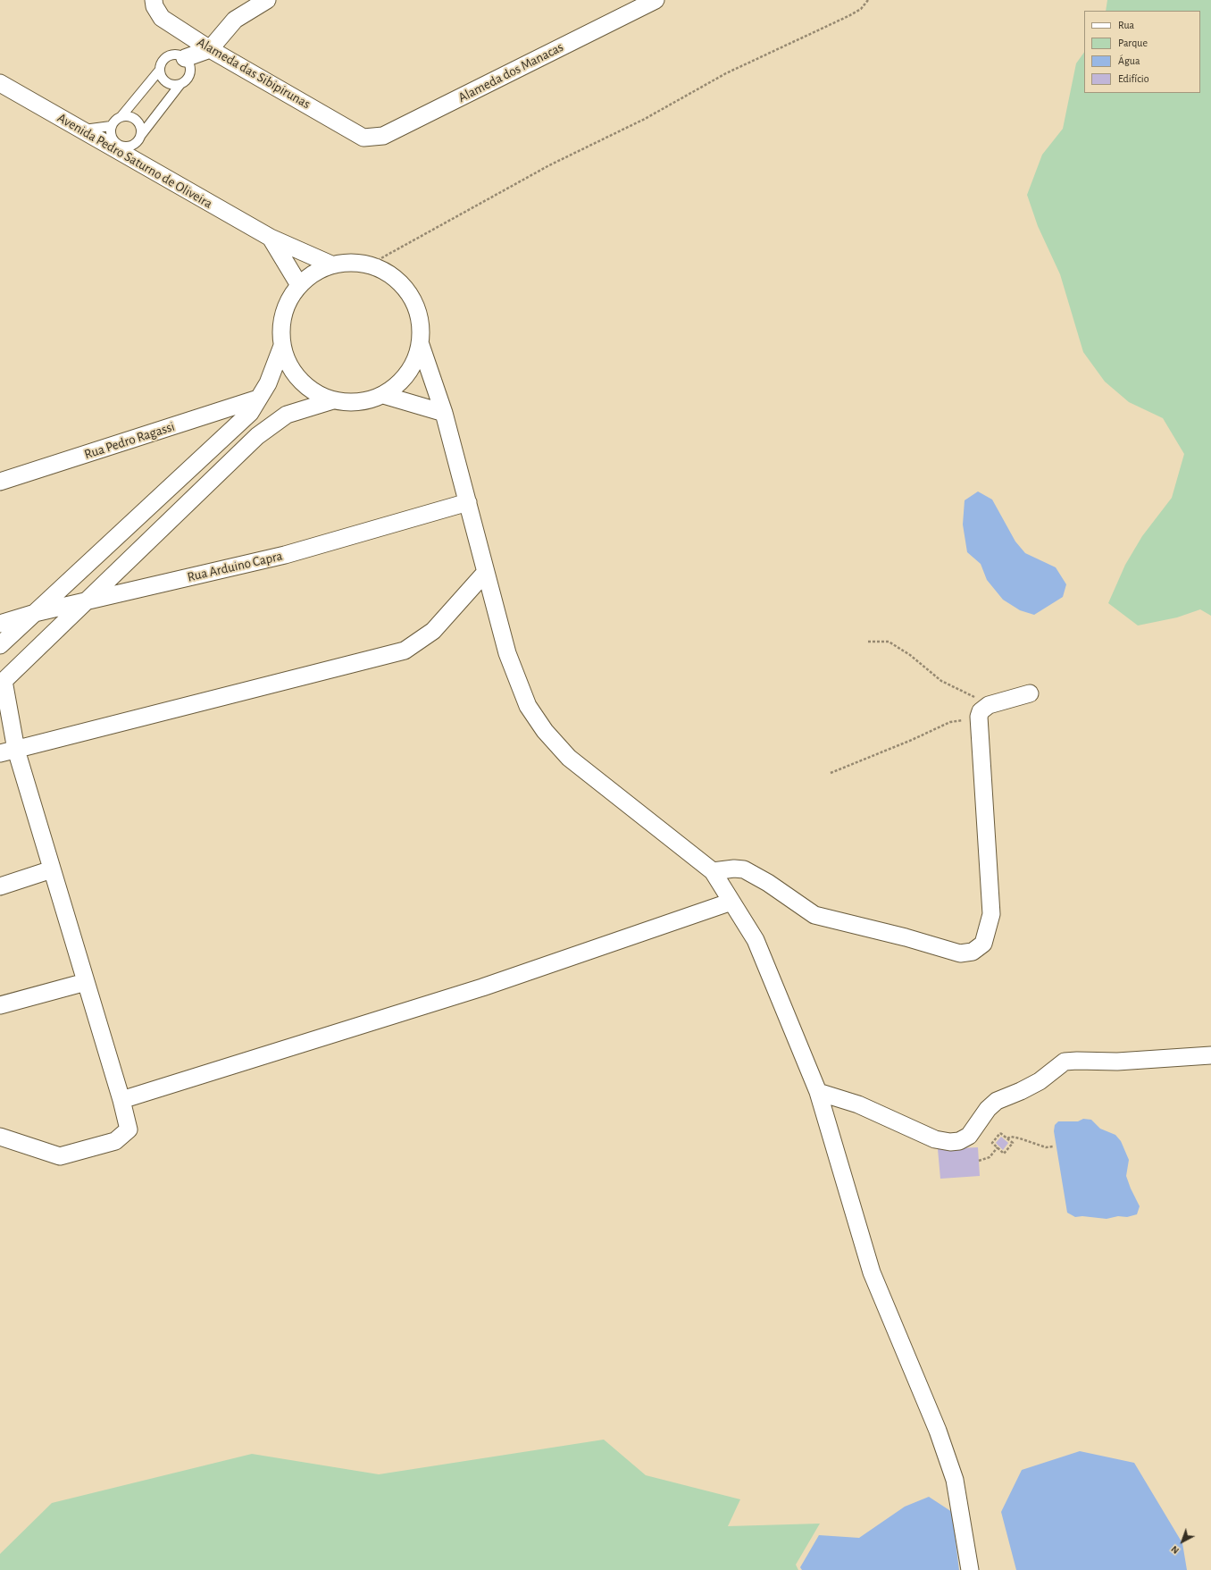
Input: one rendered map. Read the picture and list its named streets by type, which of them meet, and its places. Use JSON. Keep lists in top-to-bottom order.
{
  "streets": {
    "street": [
      "Alameda dos Manacas",
      "Alameda das Sibipirunas",
      "Avenida Pedro Saturno de Oliveira",
      "Rua Pedro Ragassi",
      "Rua Arduino Capra"
    ]
  },
  "crossings": [
    ["Alameda dos Manacas", "Alameda das Sibipirunas"]
  ],
  "legend": [
    "Rua",
    "Parque",
    "Água",
    "Edifício"
  ],
  "north": "bottom left"
}
